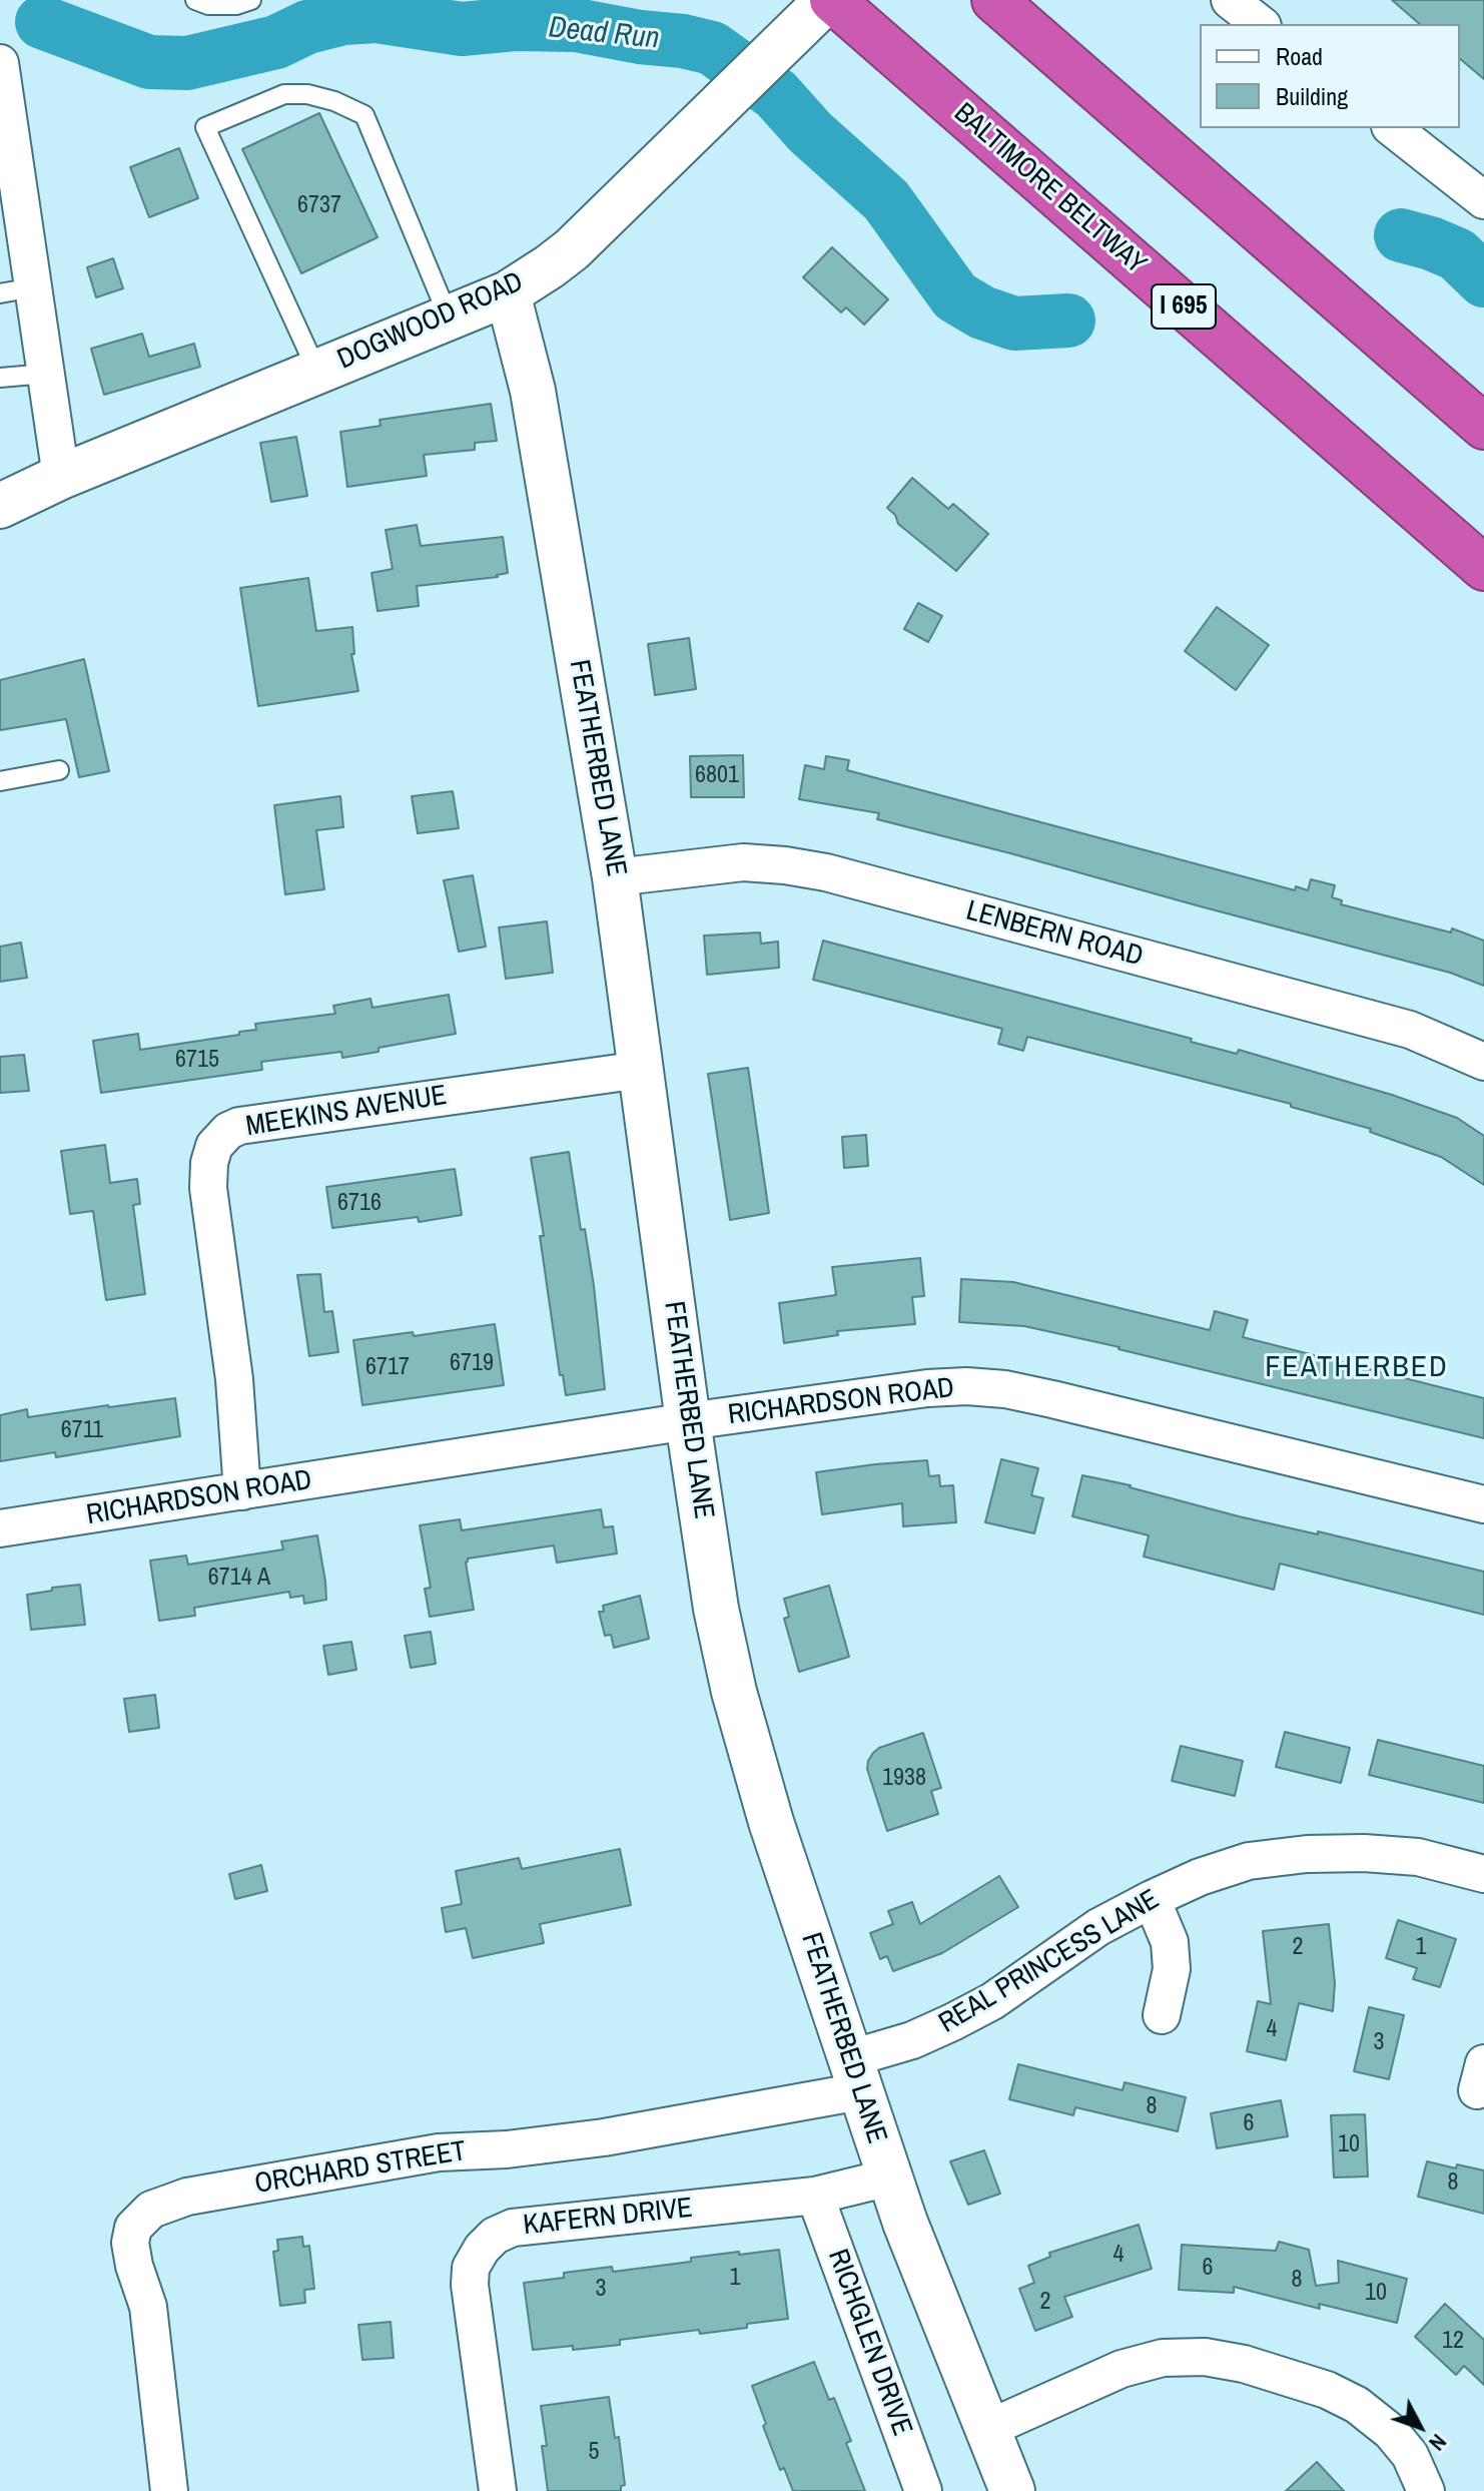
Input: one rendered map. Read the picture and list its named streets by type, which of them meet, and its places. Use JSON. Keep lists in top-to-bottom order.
{
  "streets": {
    "highway": ["BALTIMORE BELTWAY", "I 695"],
    "street": [
      "DOGWOOD ROAD",
      "FEATHERBED LANE",
      "LENBERN ROAD",
      "MEEKINS AVENUE",
      "RICHARDSON ROAD",
      "REAL PRINCESS LANE",
      "ORCHARD STREET",
      "KAFERN DRIVE",
      "RICHGLEN DRIVE"
    ]
  },
  "crossings": [
    ["BALTIMORE BELTWAY", "DOGWOOD ROAD"],
    ["DOGWOOD ROAD", "FEATHERBED LANE"],
    ["FEATHERBED LANE", "LENBERN ROAD"],
    ["FEATHERBED LANE", "MEEKINS AVENUE"],
    ["FEATHERBED LANE", "RICHARDSON ROAD"],
    ["FEATHERBED LANE", "REAL PRINCESS LANE"],
    ["FEATHERBED LANE", "ORCHARD STREET"],
    ["FEATHERBED LANE", "KAFERN DRIVE"],
    ["MEEKINS AVENUE", "RICHARDSON ROAD"],
    ["REAL PRINCESS LANE", "ORCHARD STREET"],
    ["KAFERN DRIVE", "RICHGLEN DRIVE"]
  ],
  "districts": ["FEATHERBED"],
  "water": ["Dead Run"],
  "house_numbers": [
    "6737",
    "6801",
    "6715",
    "6716",
    "6719",
    "6717",
    "6711",
    "6714 A",
    "1938",
    "2",
    "1",
    "4",
    "3",
    "8",
    "6",
    "10",
    "8",
    "4",
    "6",
    "1",
    "8",
    "3",
    "10",
    "2",
    "12",
    "5"
  ],
  "legend": ["Road", "Building"],
  "north": "bottom right"
}
